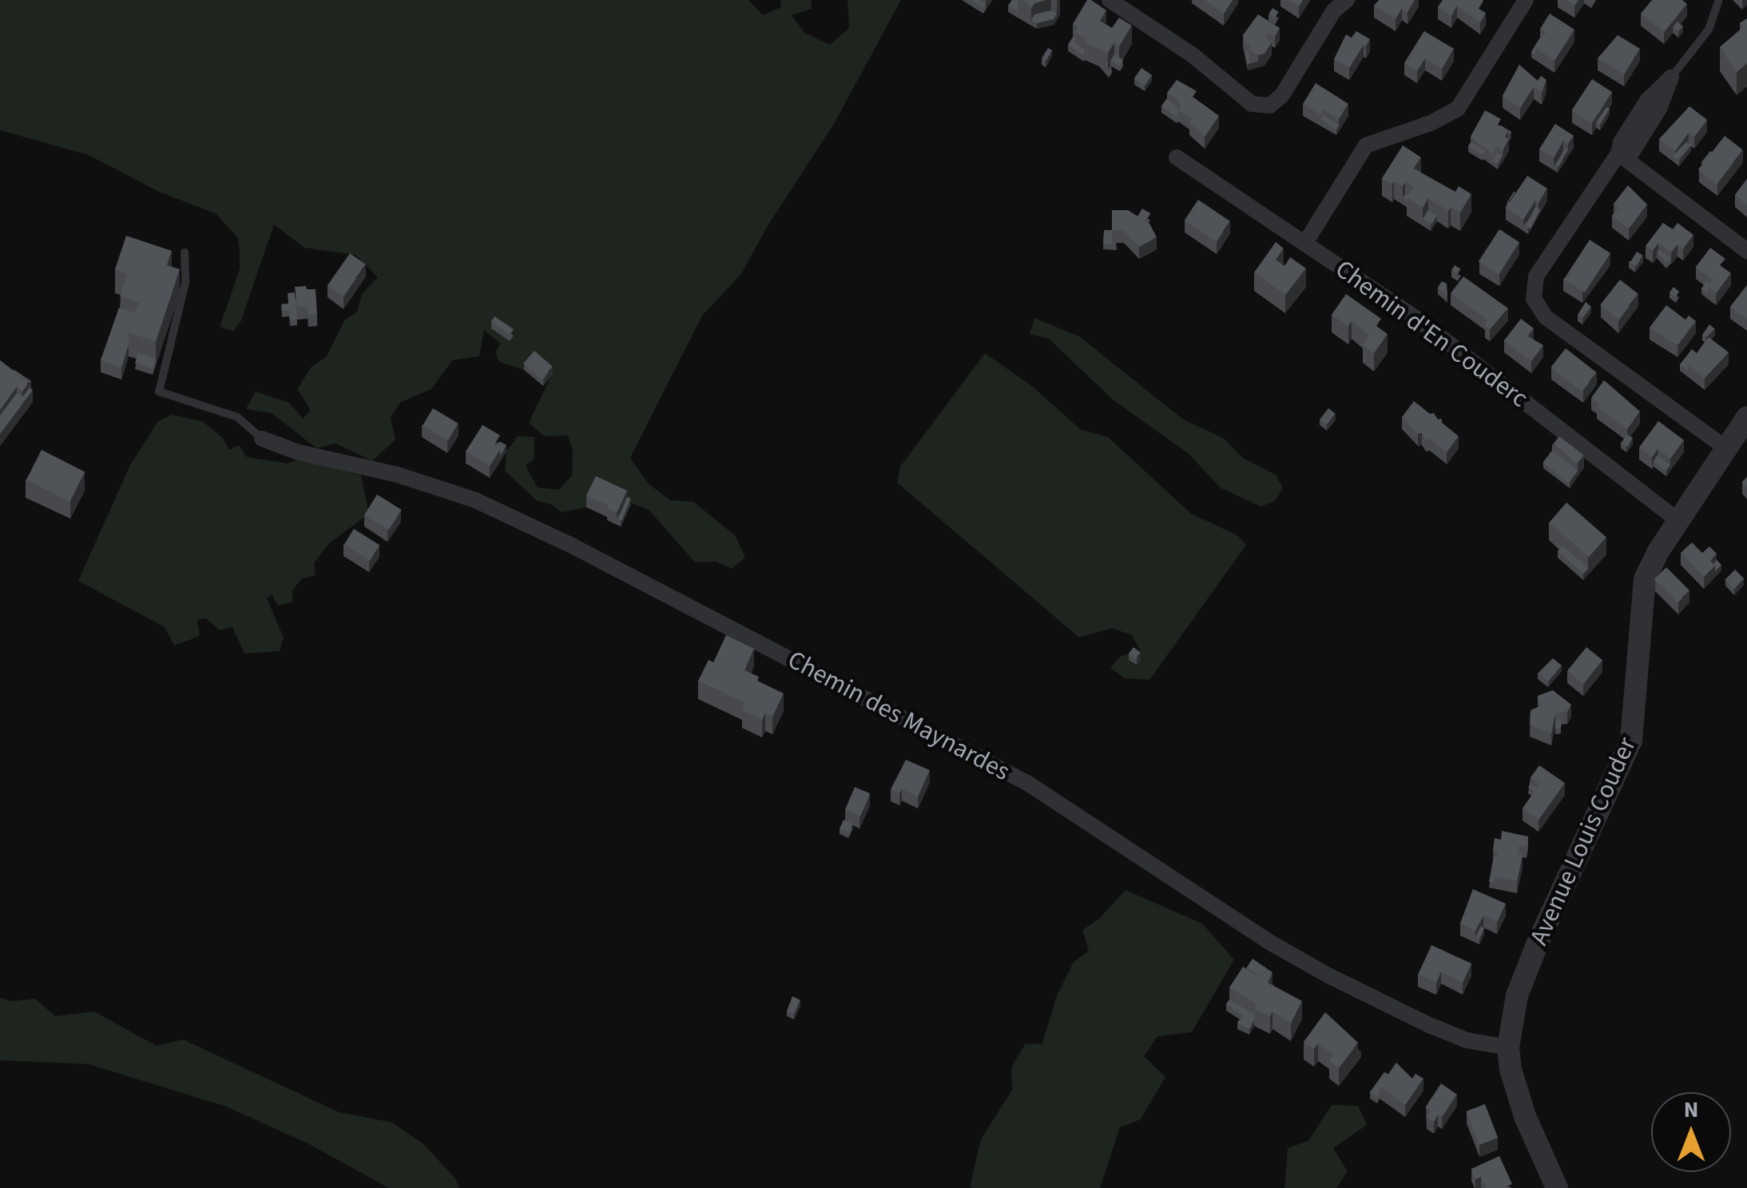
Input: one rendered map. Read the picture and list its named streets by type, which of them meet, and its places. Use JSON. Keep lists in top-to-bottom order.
{
  "streets": {
    "street": ["Chemin d'En Couderc", "Chemin des Maynardes", "Avenue Louis Couder"]
  },
  "crossings": [
    ["Chemin d'En Couderc", "Avenue Louis Couder"],
    ["Chemin des Maynardes", "Avenue Louis Couder"]
  ],
  "north": "top"
}
